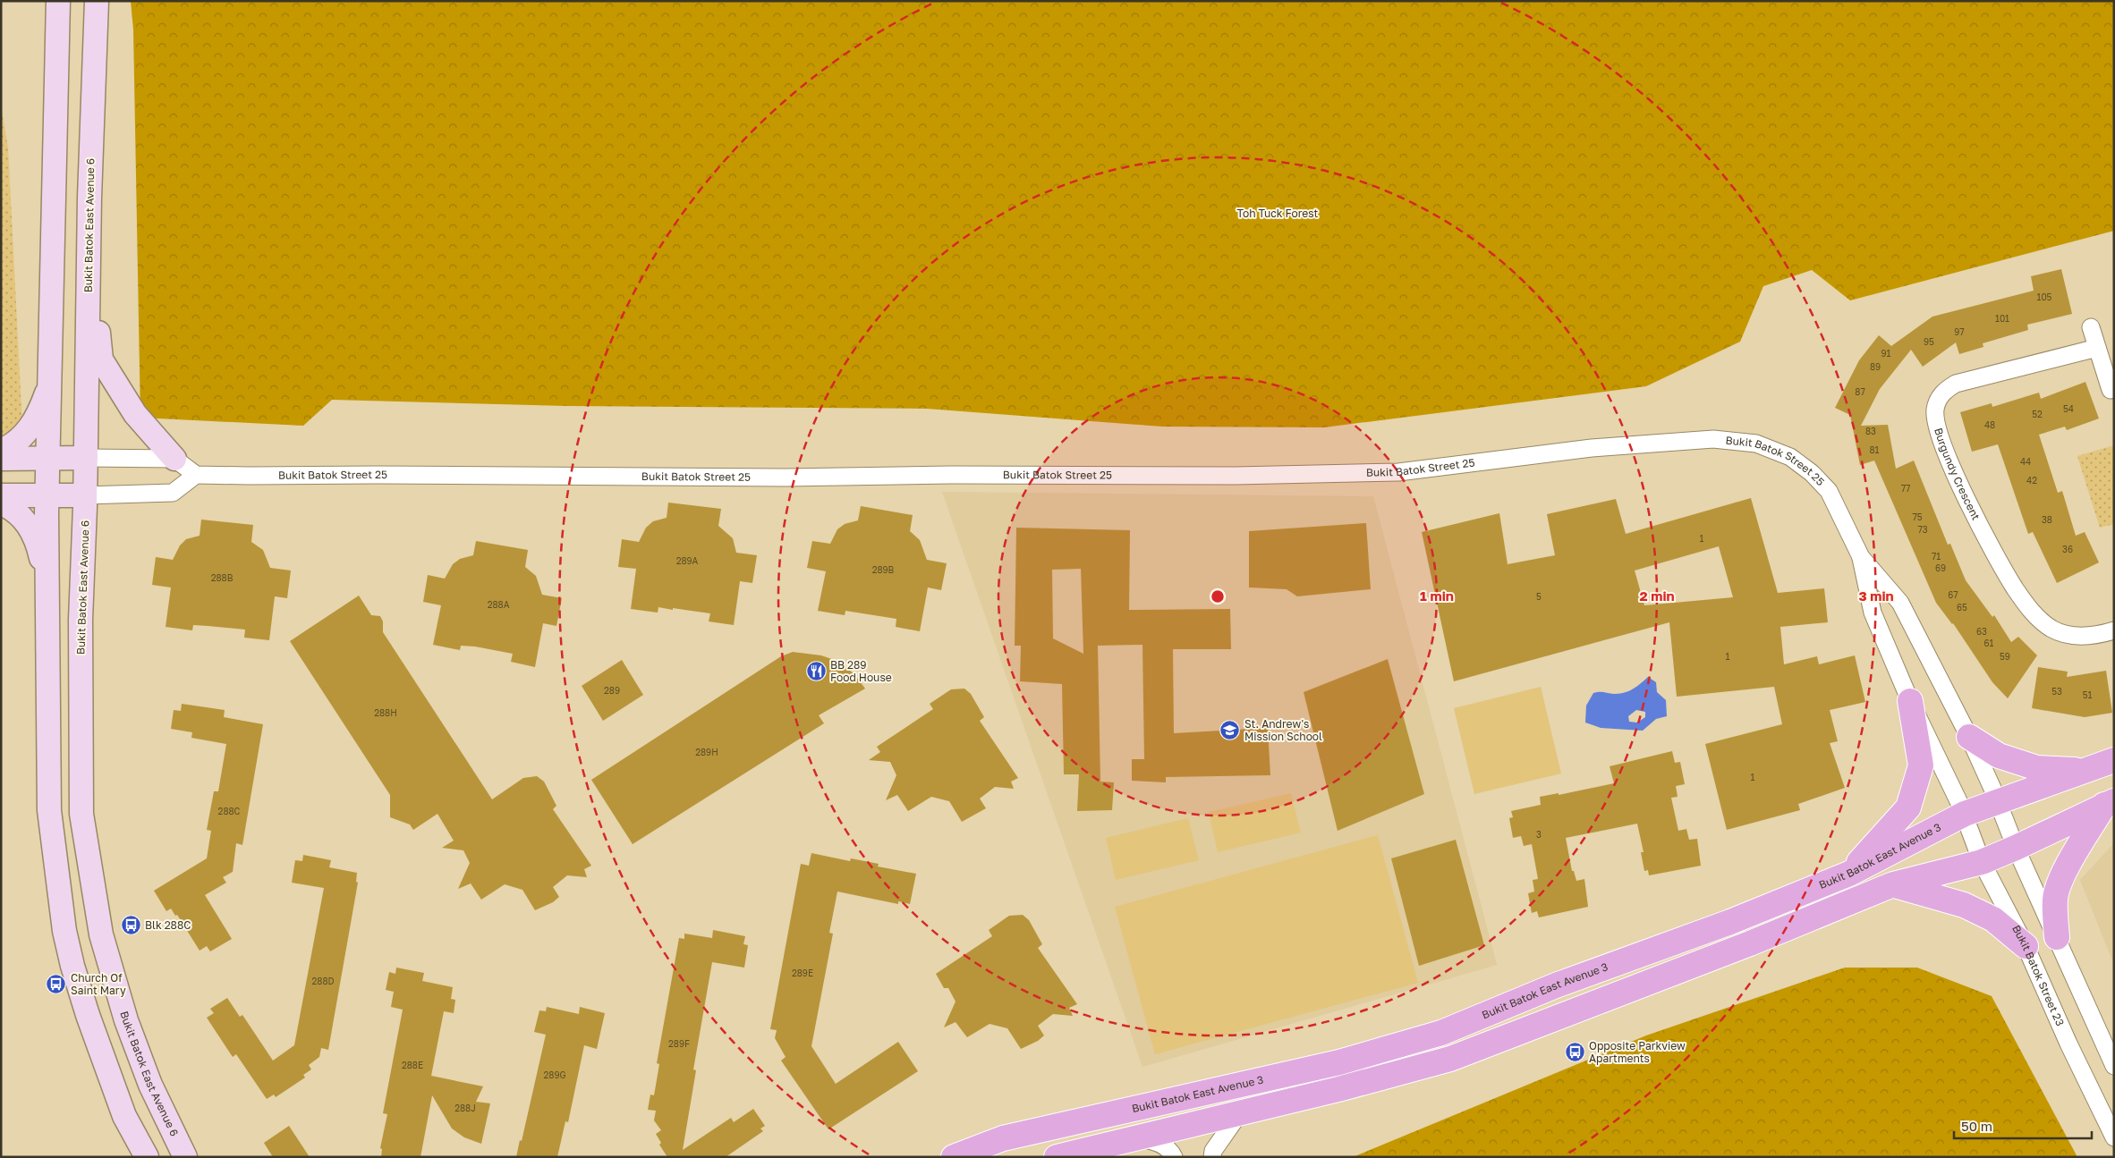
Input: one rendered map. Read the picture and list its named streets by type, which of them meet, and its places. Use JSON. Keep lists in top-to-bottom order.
{
  "streets": {
    "main road": ["Bukit Batok East Avenue 6", "Bukit Batok East Avenue 3"],
    "street": ["Bukit Batok Street 25", "Burgundy Crescent", "Bukit Batok Street 23"]
  },
  "crossings": [
    ["Bukit Batok Street 25", "Bukit Batok East Avenue 3"],
    ["Bukit Batok Street 25", "Bukit Batok Street 23"],
    ["Bukit Batok East Avenue 3", "Bukit Batok Street 23"]
  ],
  "parks": ["Toh Tuck Forest"],
  "places": {
    "restaurant": ["BB 289 Food House"],
    "school or university": ["St. Andrew's Mission School"],
    "bus stop": ["Blk 288C", "Church Of Saint Mary", "Opposite Parkview Apartments"]
  },
  "house_numbers": [
    "105",
    "101",
    "97",
    "95",
    "91",
    "89",
    "87",
    "54",
    "52",
    "48",
    "83",
    "81",
    "44",
    "42",
    "77",
    "75",
    "38",
    "73",
    "1",
    "36",
    "71",
    "289A",
    "69",
    "289B",
    "288B",
    "67",
    "5",
    "288A",
    "65",
    "63",
    "61",
    "1",
    "59",
    "289",
    "53",
    "51",
    "288H",
    "289H",
    "1",
    "288C",
    "3",
    "289E",
    "288D",
    "289F",
    "288E",
    "289G",
    "288J"
  ],
  "scale_bar": "50 m",
  "rings": ["1 min", "2 min", "3 min"]
}
